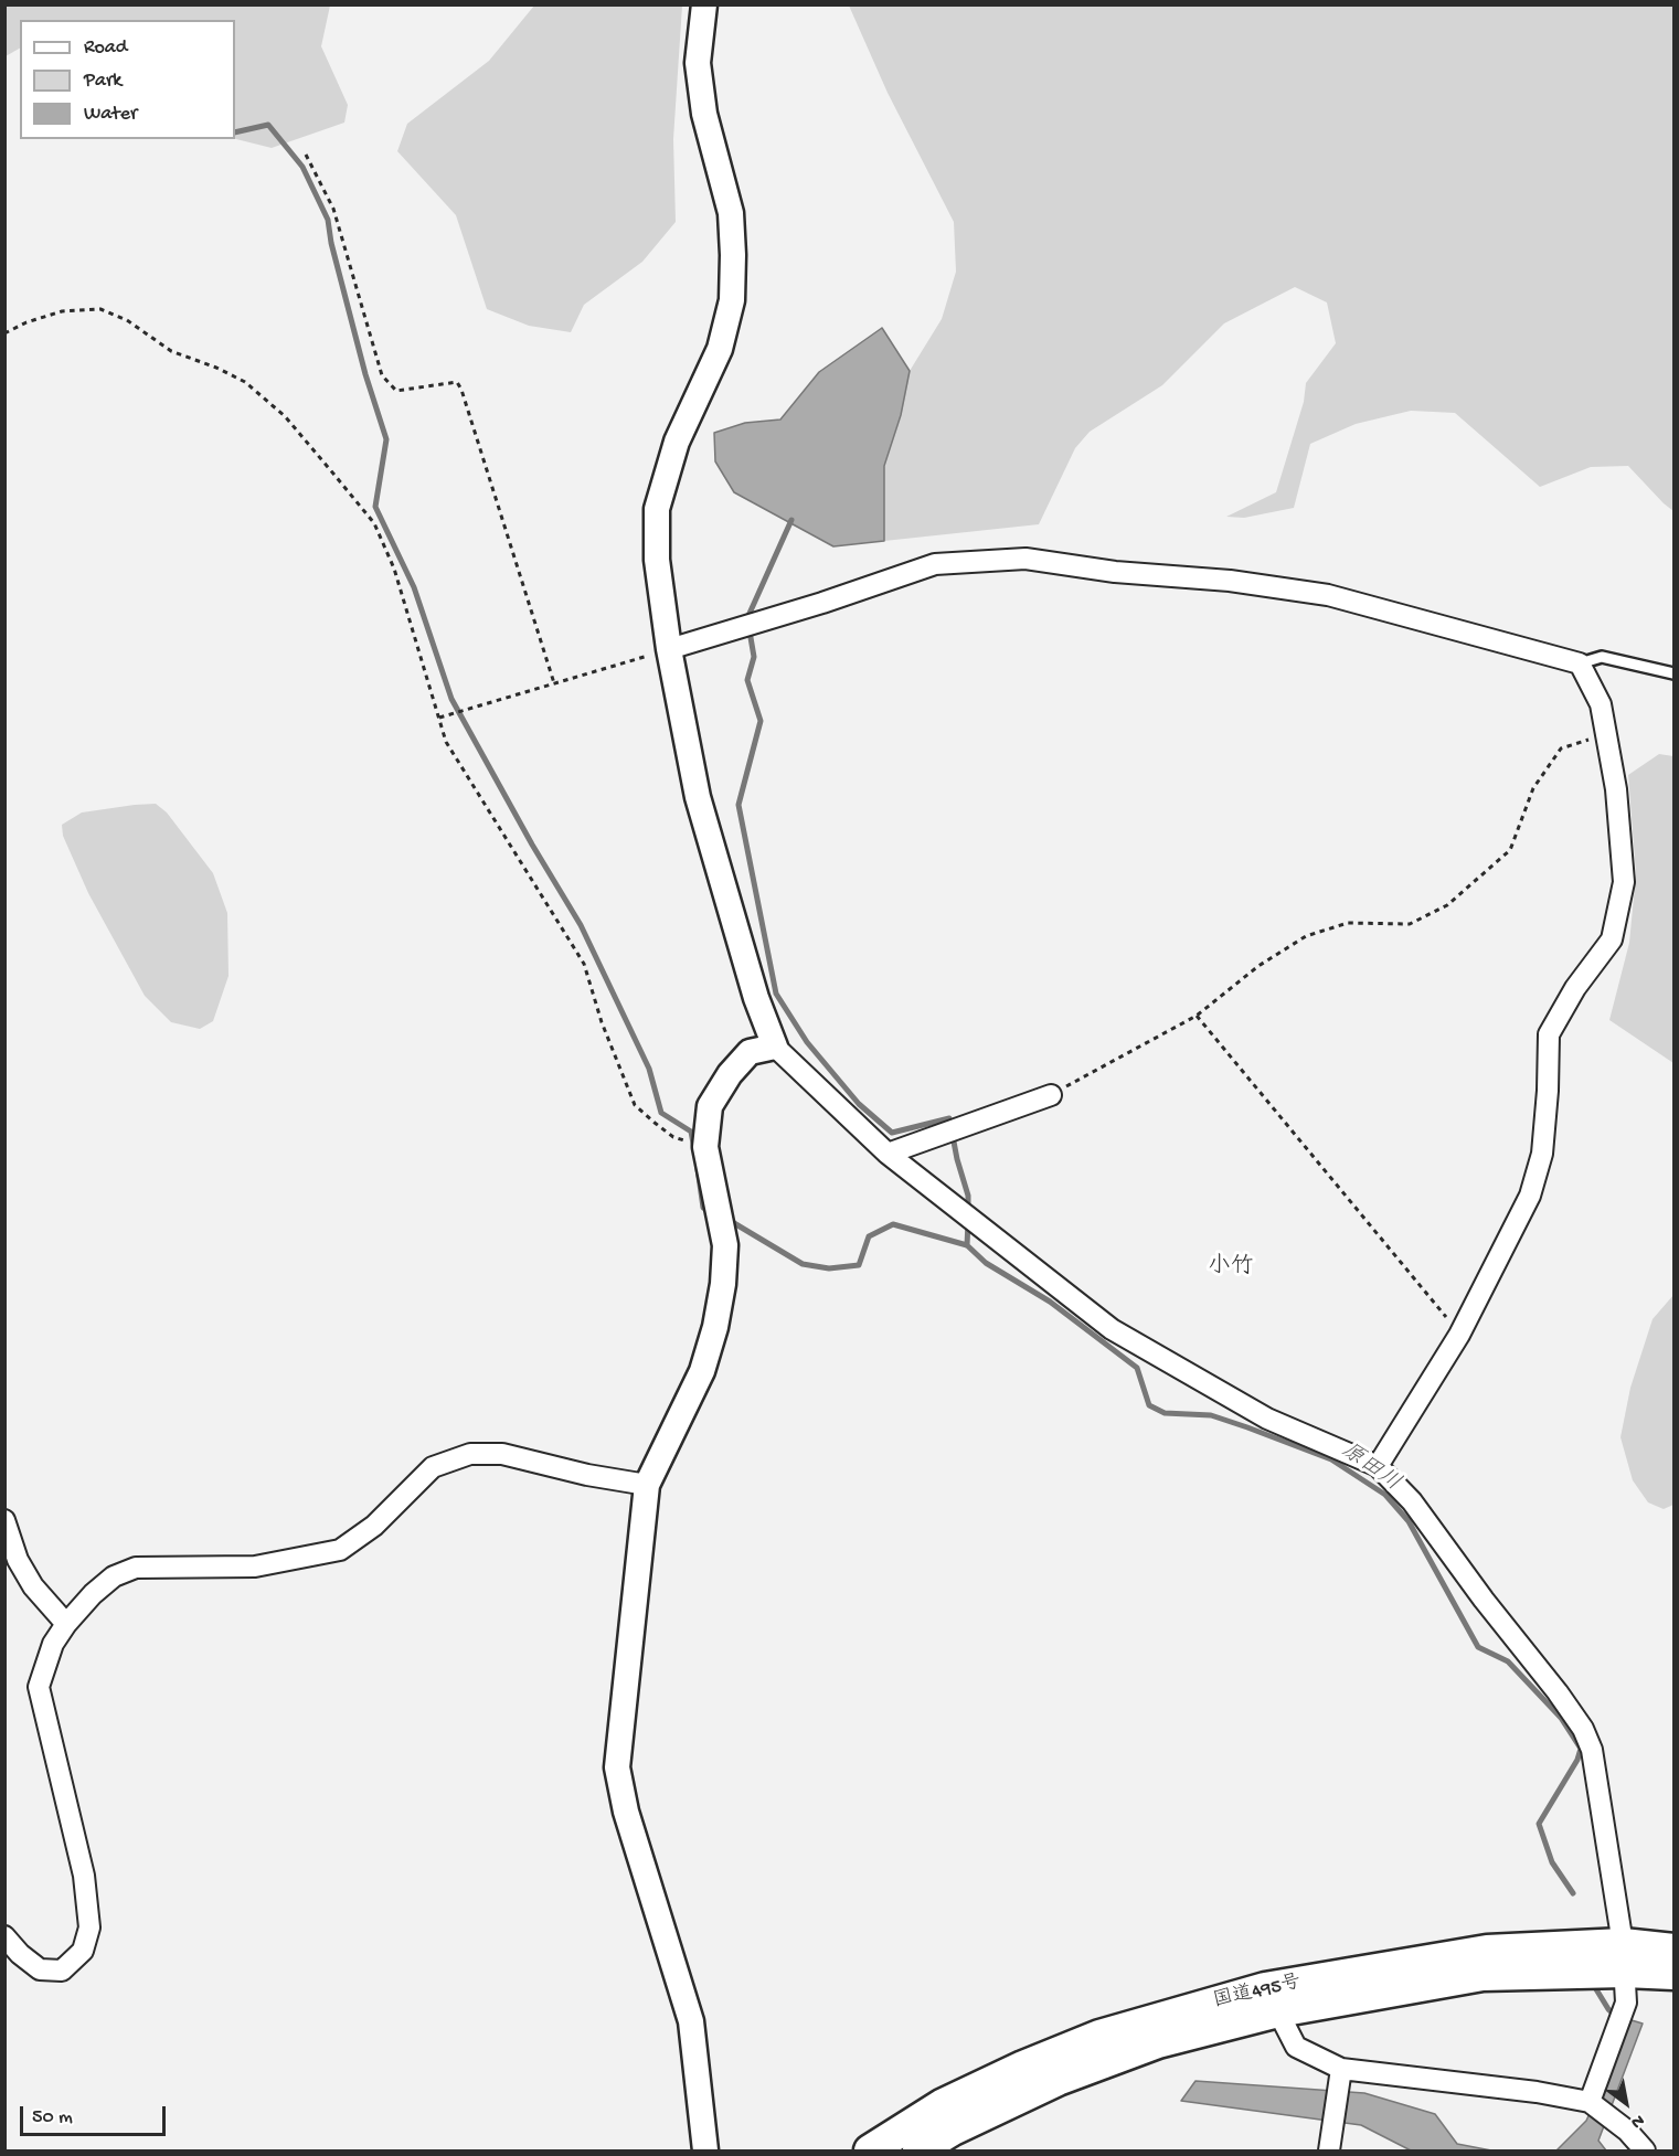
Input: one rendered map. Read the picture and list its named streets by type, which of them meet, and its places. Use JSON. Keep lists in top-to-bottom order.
{
  "streets": {
    "highway": ["国道495号"]
  },
  "districts": ["小竹"],
  "water": ["原田川"],
  "legend": ["Road", "Park", "Water"],
  "scale_bar": "50 m",
  "north": "bottom right"
}
